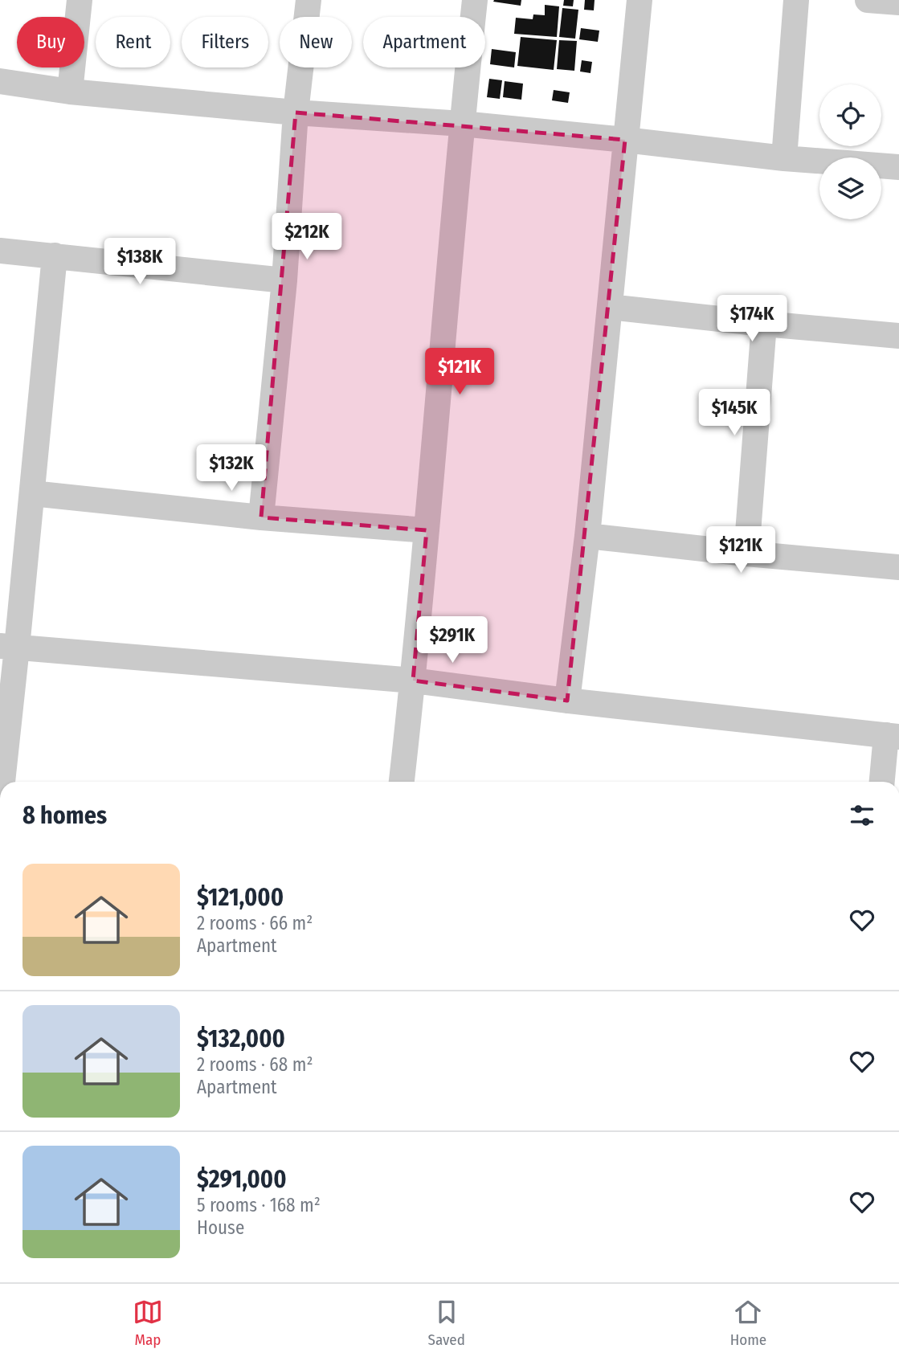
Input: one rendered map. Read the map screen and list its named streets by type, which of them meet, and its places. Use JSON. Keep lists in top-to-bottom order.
{
  "page": {
    "chip": [
      "Buy",
      "Rent",
      "Filters",
      "New",
      "Apartment"
    ],
    "price": [
      "$212K",
      "$138K",
      "$174K",
      "$121K",
      "$145K",
      "$132K",
      "$121K",
      "$291K"
    ],
    "heading": "8 homes",
    "list": [
      {
        "name": "$121,000",
        "note": "2 rooms · 66 m² · Apartment"
      },
      {
        "name": "$132,000",
        "note": "2 rooms · 68 m² · Apartment"
      },
      {
        "name": "$291,000",
        "note": "5 rooms · 168 m² · House"
      }
    ],
    "tabs": ["Map", "Saved", "Home"]
  }
}
